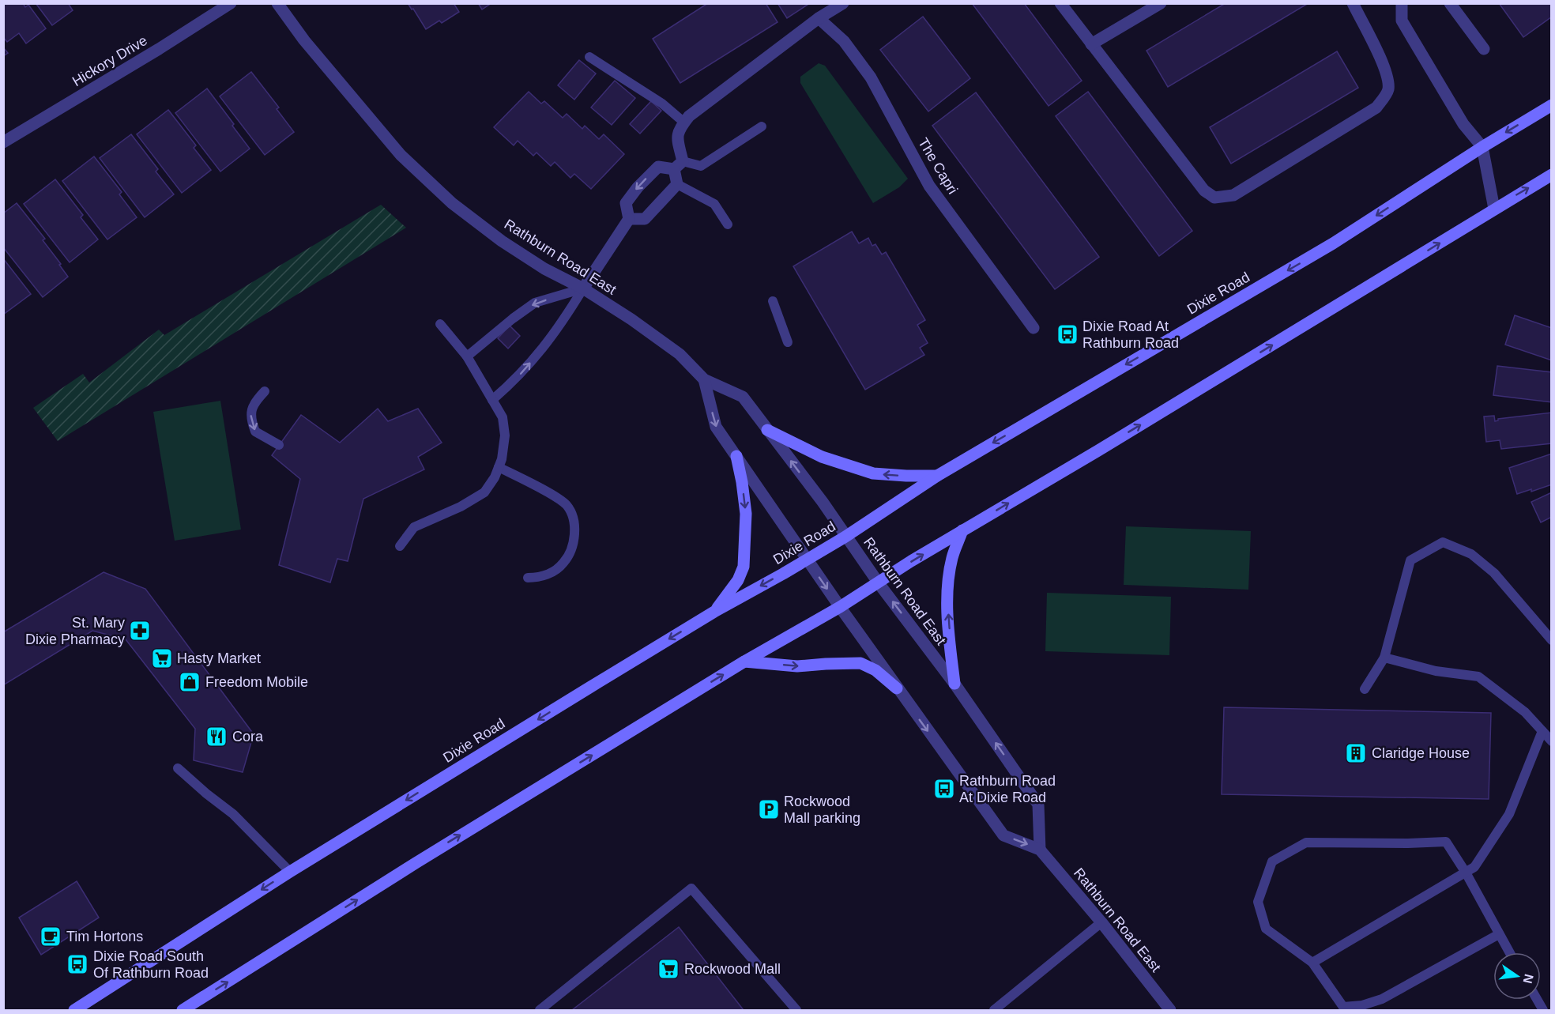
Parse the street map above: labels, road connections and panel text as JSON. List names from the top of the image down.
{
  "streets": {
    "main road": ["Dixie Road"],
    "street": ["Hickory Drive", "The Capri", "Rathburn Road East"]
  },
  "crossings": [
    ["Rathburn Road East", "Dixie Road"]
  ],
  "places": {
    "bus stop": ["Dixie Road At Rathburn Road", "Rathburn Road At Dixie Road", "Dixie Road South Of Rathburn Road"],
    "pharmacy": ["St. Mary Dixie Pharmacy"],
    "supermarket": ["Hasty Market", "Rockwood Mall"],
    "shop": ["Freedom Mobile"],
    "restaurant": ["Cora"],
    "building": ["Claridge House"],
    "parking": ["Rockwood Mall parking"],
    "cafe": ["Tim Hortons"]
  },
  "north": "right"
}
